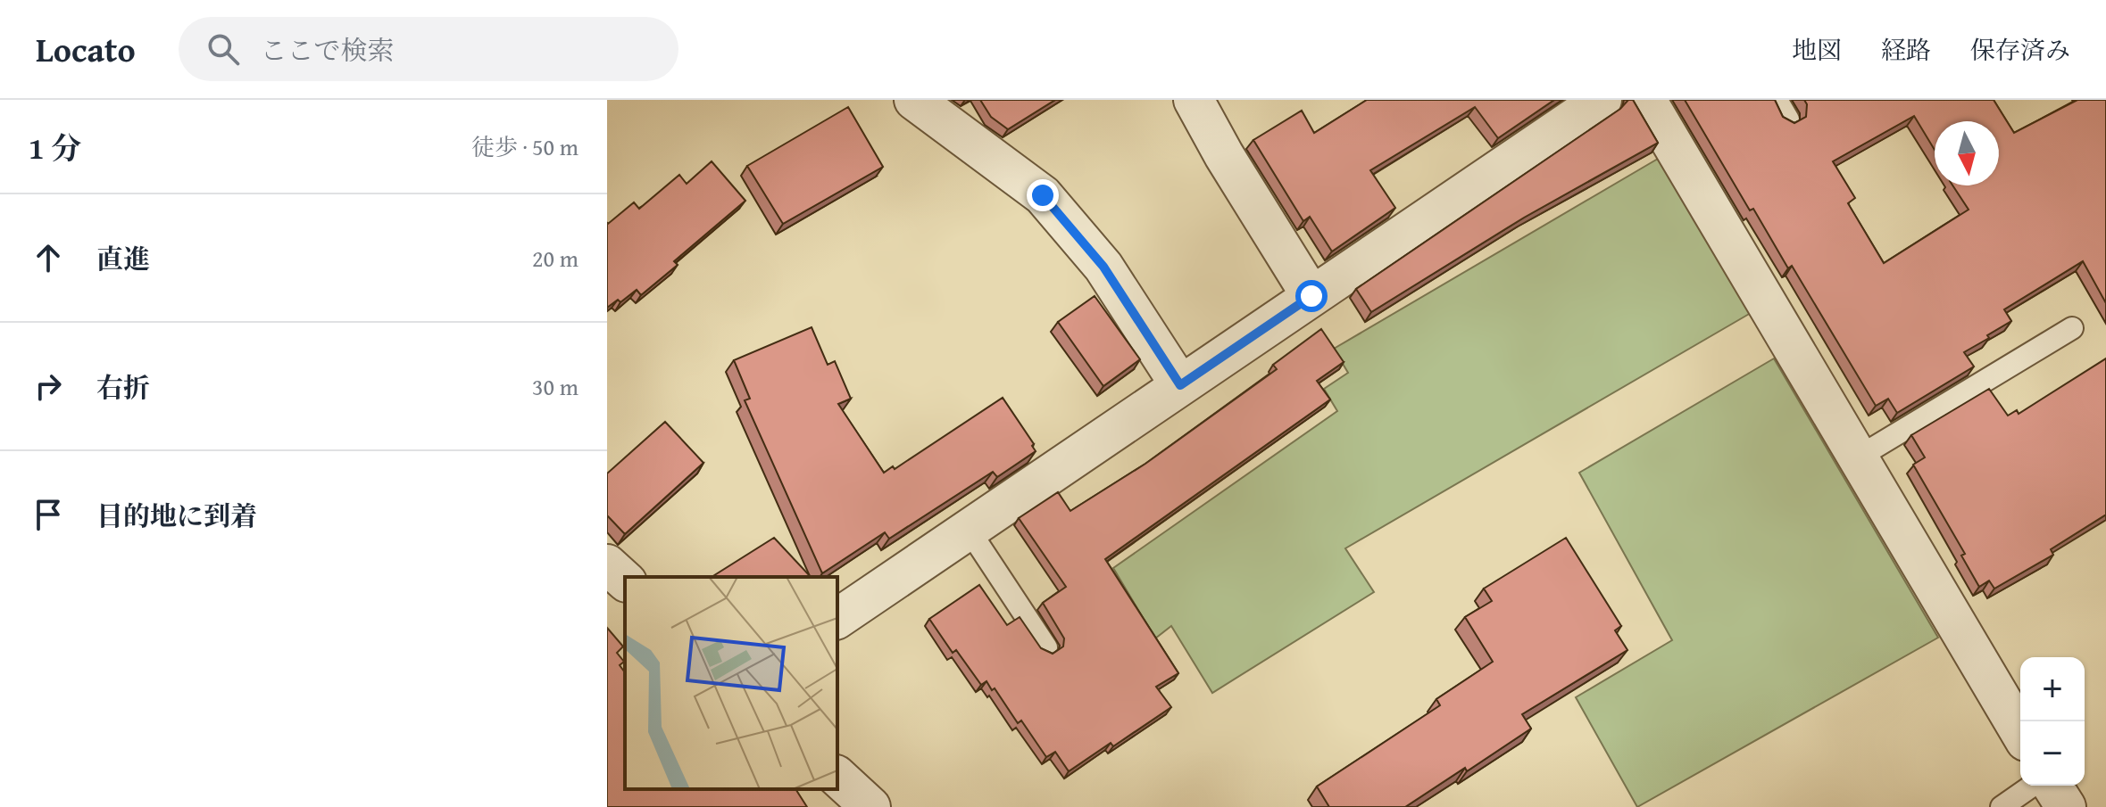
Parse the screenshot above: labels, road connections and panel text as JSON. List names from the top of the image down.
{
  "north": "bottom",
  "page": {
    "header": "Locato",
    "search": "ここで検索",
    "nav": ["地図", "経路", "保存済み"],
    "heading": ["1 分", "徒歩 · 50 m"],
    "list": [
      ["直進", "20 m"],
      ["右折", "30 m"],
      "目的地に到着"
    ],
    "map_buttons": ["+", "−"]
  }
}
